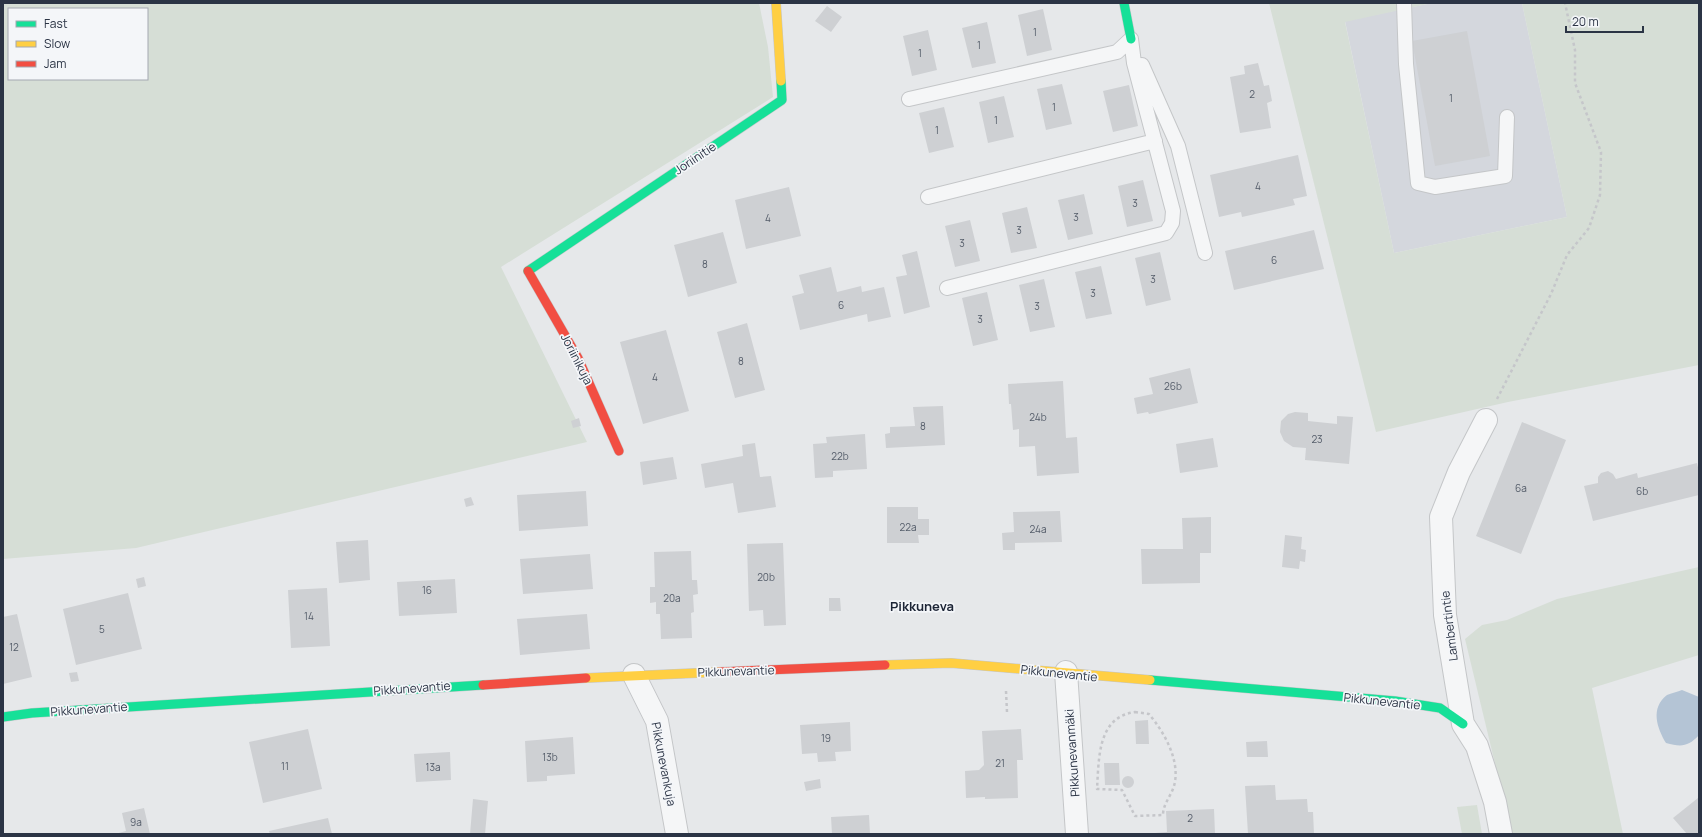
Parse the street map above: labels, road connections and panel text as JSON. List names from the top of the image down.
{
  "streets": {
    "street": [
      "Joriinitie",
      "Joriinikuja",
      "Lambertintie",
      "Pikkunevantie",
      "Pikkunevanmäki",
      "Pikkunevankuja"
    ]
  },
  "crossings": [
    ["Joriinitie", "Joriinikuja"],
    ["Lambertintie", "Pikkunevantie"],
    ["Pikkunevantie", "Pikkunevanmäki"],
    ["Pikkunevantie", "Pikkunevankuja"]
  ],
  "districts": ["Pikkuneva"],
  "house_numbers": [
    "1",
    "1",
    "1",
    "2",
    "1",
    "1",
    "1",
    "1",
    "4",
    "3",
    "3",
    "4",
    "3",
    "3",
    "6",
    "8",
    "3",
    "3",
    "6",
    "3",
    "3",
    "8",
    "4",
    "26b",
    "24b",
    "8",
    "23",
    "22b",
    "6a",
    "6b",
    "22a",
    "24a",
    "20b",
    "16",
    "20a",
    "14",
    "5",
    "12",
    "19",
    "13b",
    "21",
    "11",
    "13a",
    "2",
    "9a"
  ],
  "legend": ["Fast", "Slow", "Jam"],
  "scale_bar": "20 m"
}
